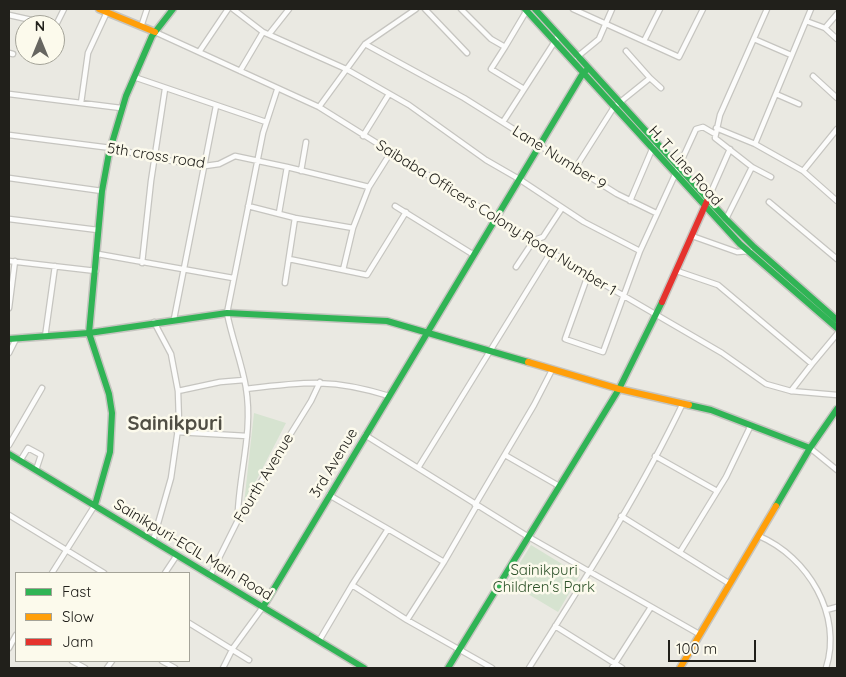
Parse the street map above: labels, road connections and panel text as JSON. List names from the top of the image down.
{
  "streets": {
    "street": [
      "5th cross road",
      "Lane Number 9",
      "H. T. Line Road",
      "Saibaba Officers Colony Road Number 1",
      "3rd Avenue",
      "Fourth Avenue",
      "Sainikpuri-ECIL Main Road"
    ]
  },
  "crossings": [
    ["Lane Number 9", "3rd Avenue"],
    ["H. T. Line Road", "3rd Avenue"],
    ["Saibaba Officers Colony Road Number 1", "3rd Avenue"],
    ["3rd Avenue", "Sainikpuri-ECIL Main Road"],
    ["Fourth Avenue", "Sainikpuri-ECIL Main Road"]
  ],
  "districts": ["Sainikpuri"],
  "parks": ["Sainikpuri Children's Park"],
  "legend": ["Fast", "Slow", "Jam"],
  "scale_bar": "100 m",
  "north": "top"
}
